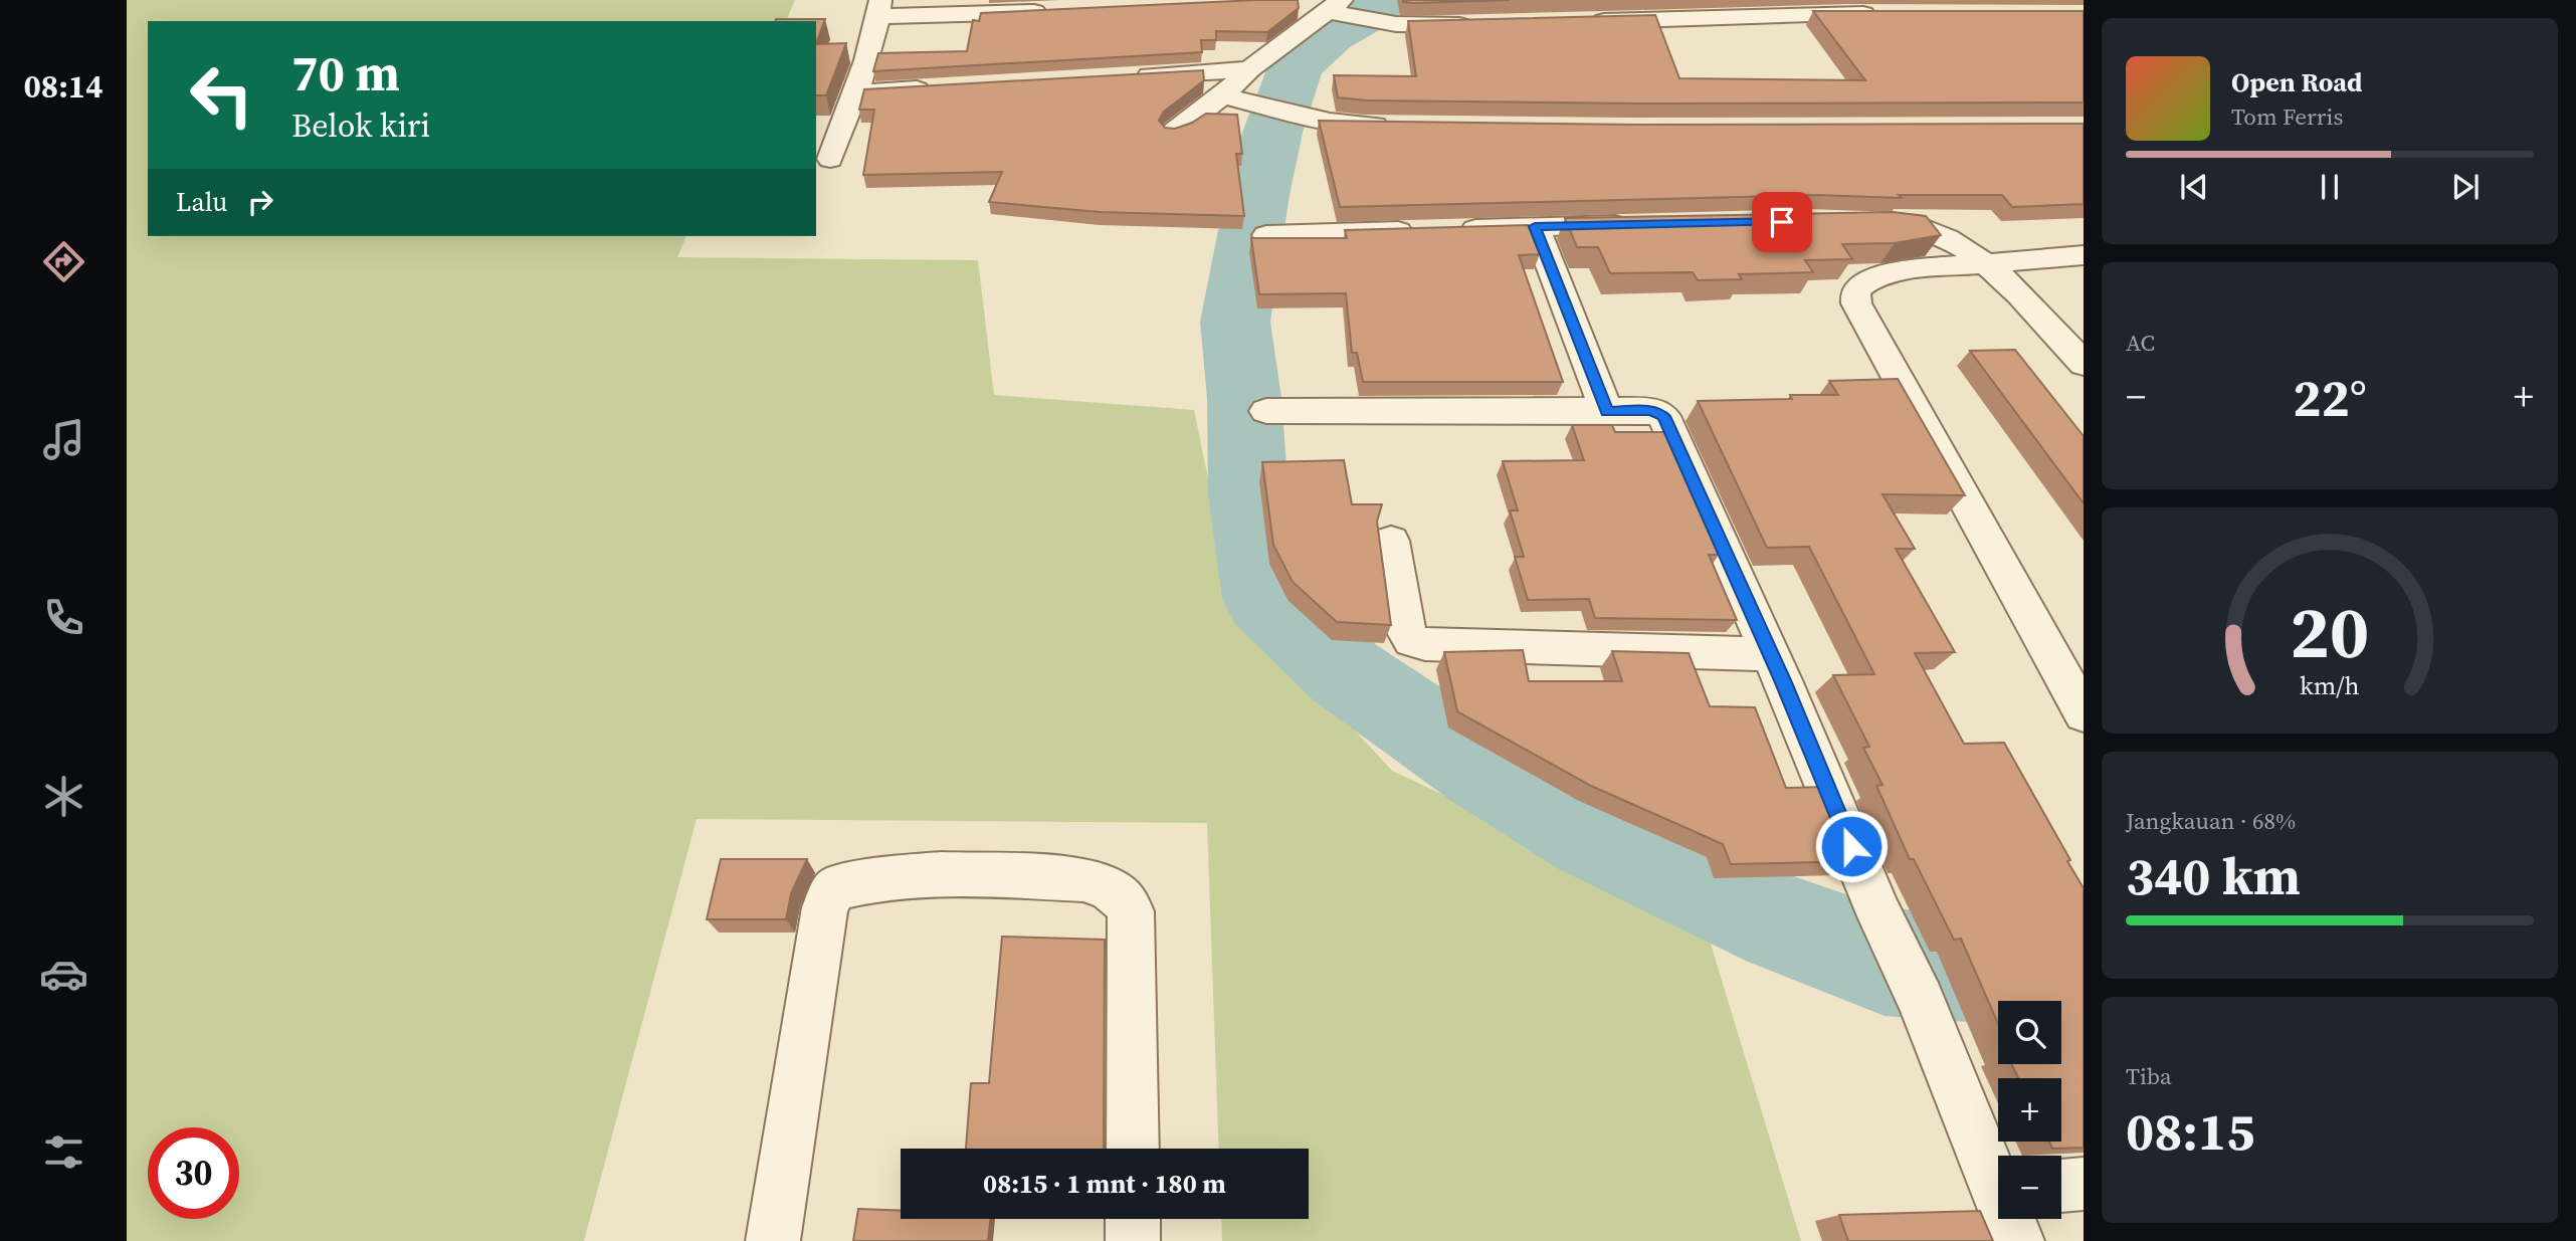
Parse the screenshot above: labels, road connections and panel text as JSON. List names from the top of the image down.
{
  "page": {
    "tabs": "08:14",
    "turn": ["70 m", "Belok kiri"],
    "song": ["Open Road", "Tom Ferris"],
    "then": "Lalu",
    "tile": [
      "AC",
      ["Jangkauan · 68%", "340 km"],
      ["Tiba", "08:15"]
    ],
    "heat": ["−", "22°", "+"],
    "map_buttons": ["+", "−"],
    "limit": "30",
    "trip": "08:15 · 1 mnt · 180 m",
    "gauge": ["20", "km/h"]
  }
}
